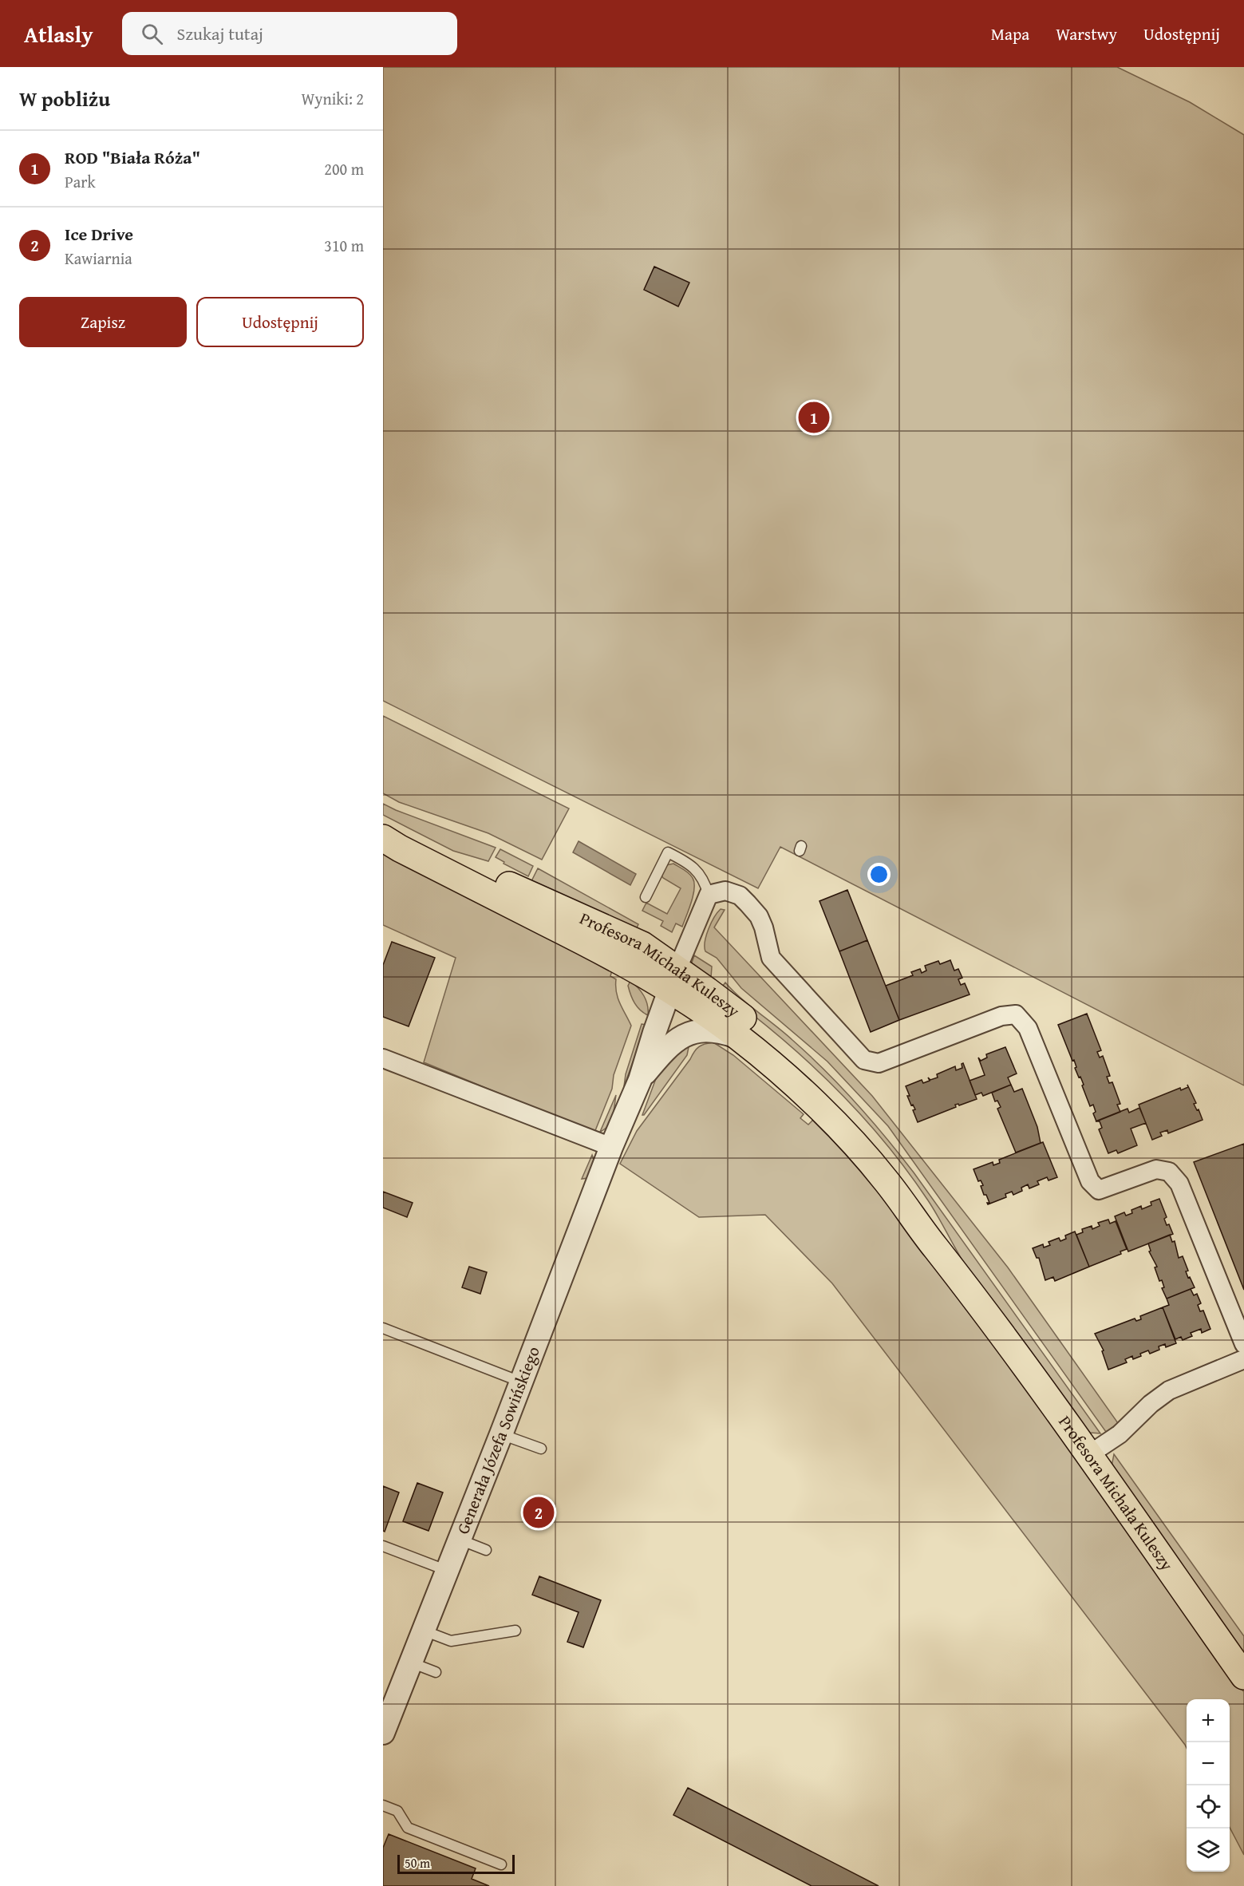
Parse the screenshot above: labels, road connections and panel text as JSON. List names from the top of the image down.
{
  "streets": {
    "main road": ["Profesora Michała Kuleszy"],
    "street": ["Generała Józefa Sowińskiego"]
  },
  "crossings": [
    ["Profesora Michała Kuleszy", "Generała Józefa Sowińskiego"]
  ],
  "scale_bar": "50 m",
  "page": {
    "header": "Atlasly",
    "search": "Szukaj tutaj",
    "nav": ["Mapa", "Warstwy", "Udostępnij"],
    "heading": ["W pobliżu", "Wyniki: 2"],
    "list": [
      {
        "mark": "1",
        "name": "ROD \"Biała Róża\"",
        "note": "Park",
        "value": "200 m"
      },
      {
        "mark": "2",
        "name": "Ice Drive",
        "note": "Kawiarnia",
        "value": "310 m"
      }
    ],
    "buttons": ["Zapisz", "Udostępnij"],
    "pins": ["1", "2"],
    "map_buttons": ["+", "−"],
    "scale": "50 m"
  }
}
